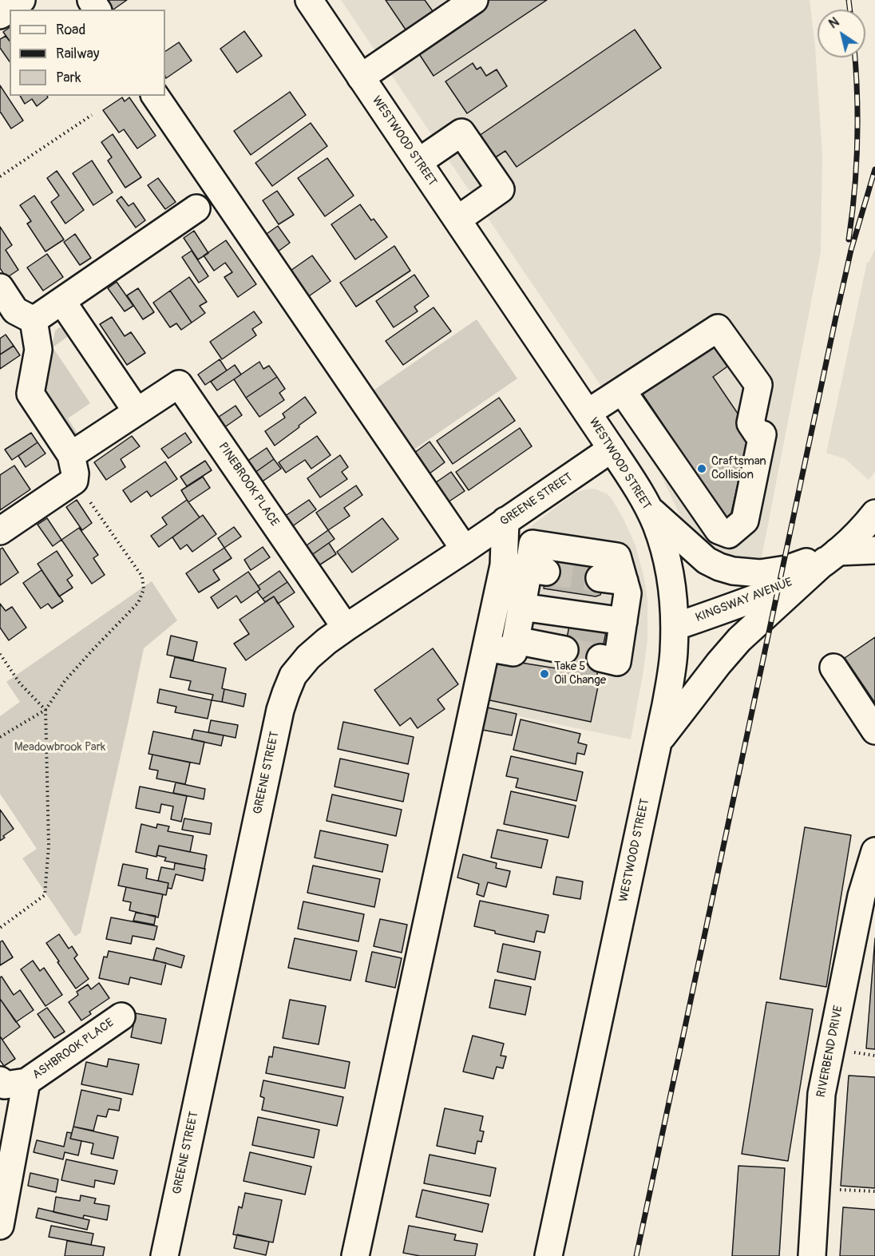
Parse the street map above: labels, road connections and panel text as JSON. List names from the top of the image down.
{
  "streets": {
    "street": [
      "WESTWOOD STREET",
      "PINEBROOK PLACE",
      "GREENE STREET",
      "KINGSWAY AVENUE",
      "ASHBROOK PLACE",
      "RIVERBEND DRIVE"
    ]
  },
  "crossings": [
    ["WESTWOOD STREET", "GREENE STREET"],
    ["WESTWOOD STREET", "KINGSWAY AVENUE"],
    ["PINEBROOK PLACE", "GREENE STREET"]
  ],
  "parks": ["Meadowbrook Park"],
  "places": ["Craftsman Collision", "Take 5 Oil Change"],
  "legend": ["Road", "Railway", "Park"],
  "north": "top left"
}
